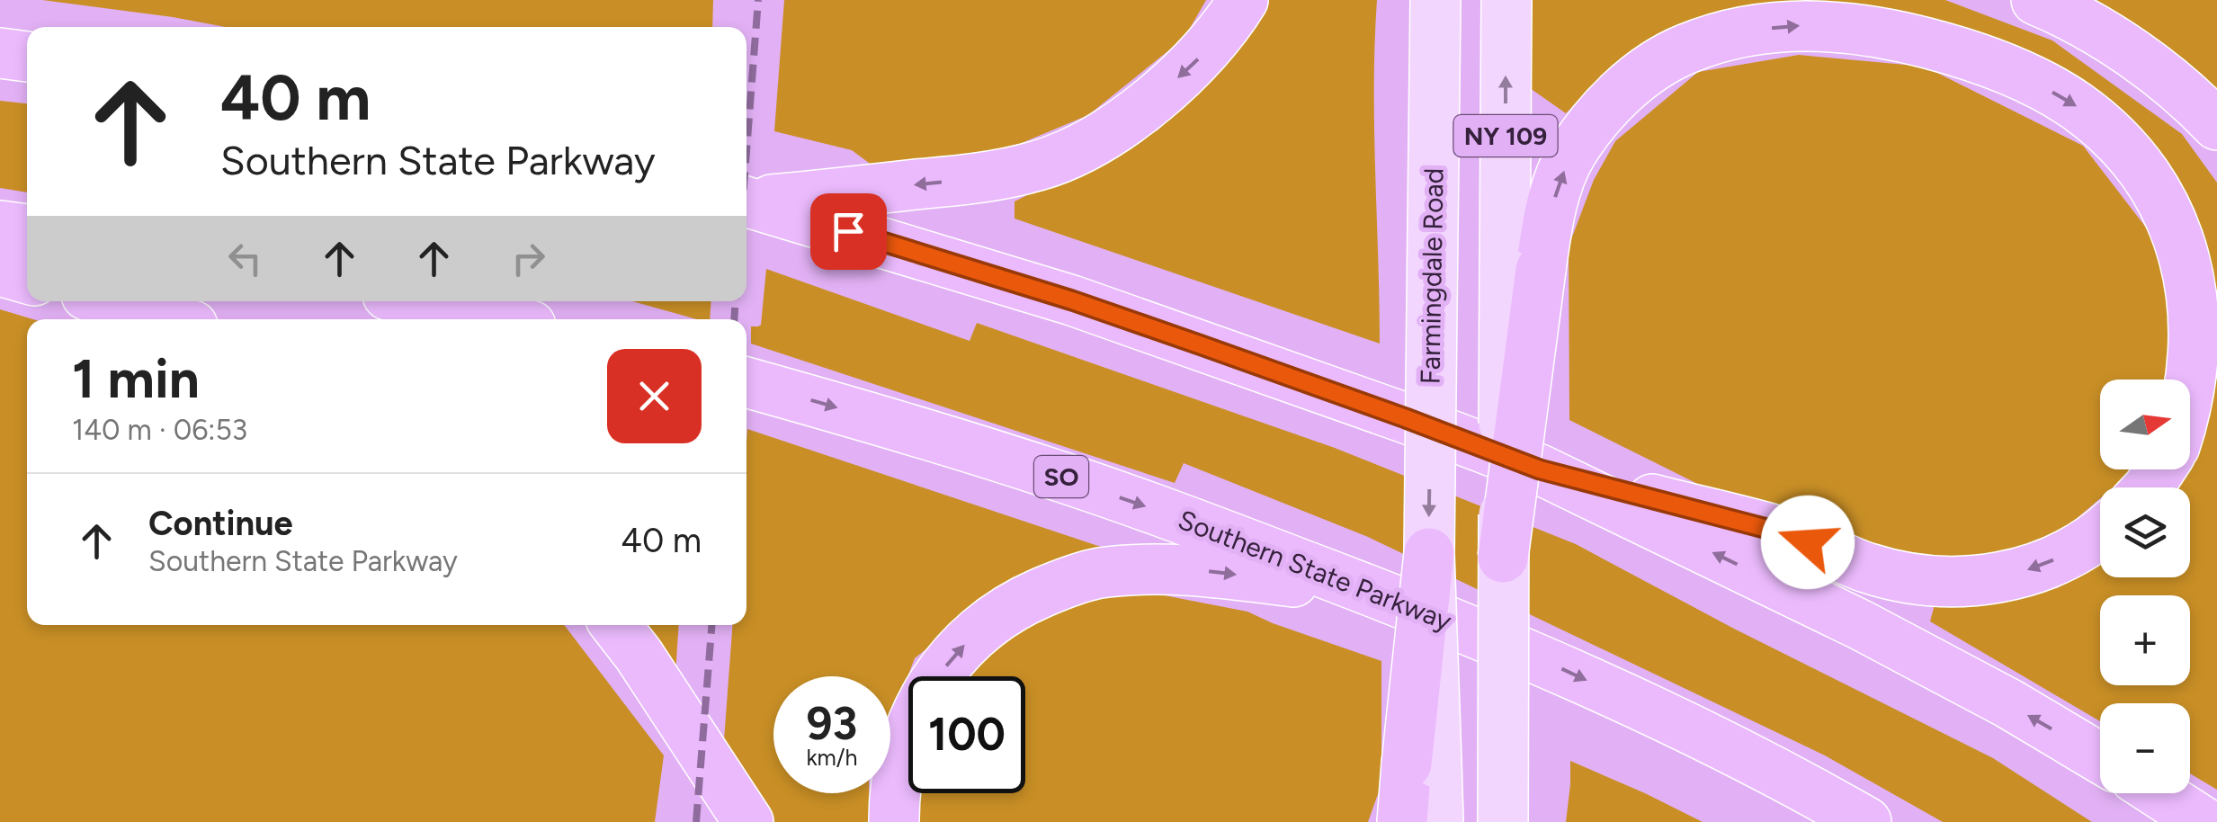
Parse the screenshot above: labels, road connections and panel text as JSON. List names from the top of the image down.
{
  "streets": {
    "highway": ["SO", "Southern State Parkway"],
    "main road": ["NY 109", "Farmingdale Road"]
  },
  "north": "right",
  "page": {
    "turn": ["40 m", "Southern State Parkway"],
    "heading": ["1 min", "140 m · 06:53"],
    "map_buttons": ["+", "−"],
    "list": [
      {
        "name": "Continue",
        "note": "Southern State Parkway",
        "value": "40 m"
      }
    ],
    "speed": "93 km/h",
    "limit": "100"
  }
}
